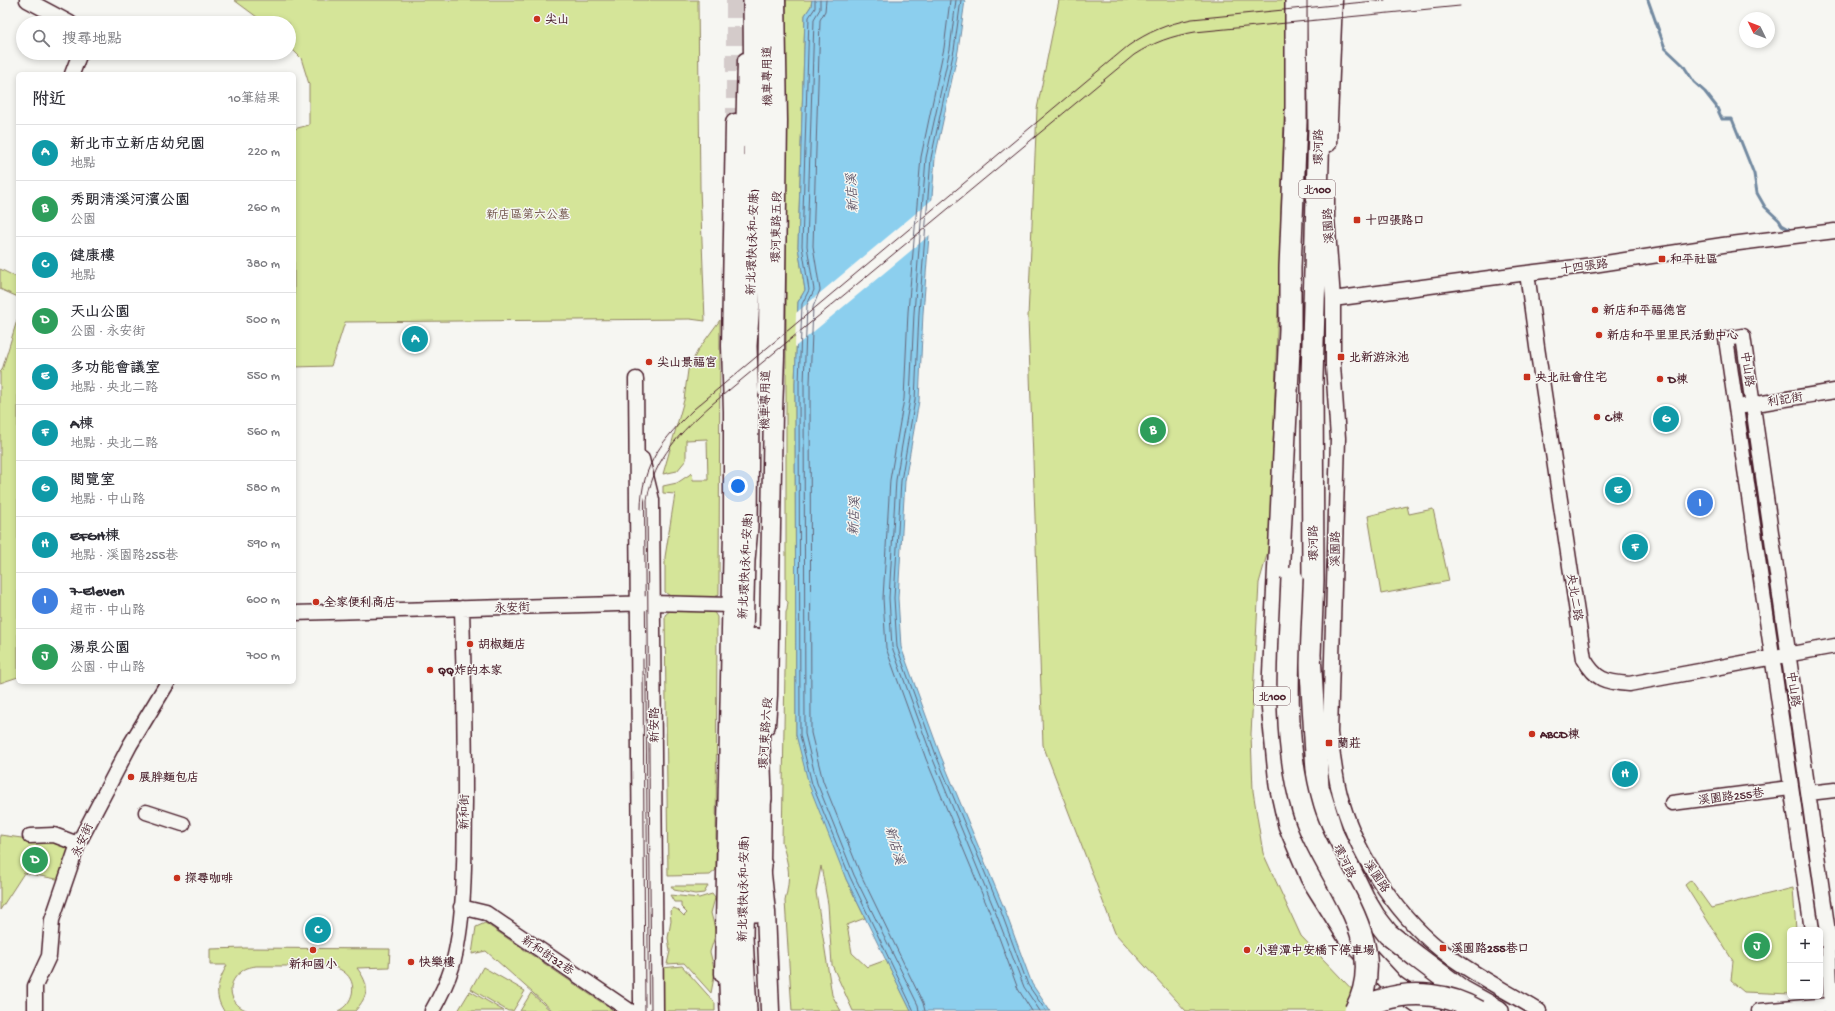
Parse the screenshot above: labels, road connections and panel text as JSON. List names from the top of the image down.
{
  "streets": {
    "highway": ["環河路", "北100", "新北環快(永和-安康)"],
    "main road": ["環河東路五段", "環河東路六段"],
    "street": [
      "機車專用道",
      "溪園路",
      "十四張路",
      "中山路",
      "利記街",
      "央北二路",
      "永安街",
      "新安路",
      "溪園路255巷",
      "新和街",
      "新和街32巷"
    ]
  },
  "crossings": [
    ["機車專用道", "新北環快(永和-安康)"],
    ["機車專用道", "環河東路六段"],
    ["溪園路", "十四張路"],
    ["環河東路五段", "環河東路六段"],
    ["新北環快(永和-安康)", "環河東路六段"],
    ["十四張路", "央北二路"],
    ["中山路", "利記街"],
    ["中山路", "央北二路"],
    ["中山路", "溪園路255巷"],
    ["永安街", "新安路"],
    ["永安街", "新和街"],
    ["新和街", "新和街32巷"]
  ],
  "water": ["新店溪"],
  "parks": ["新店區第六公墓"],
  "places": {
    "other": [
      "尖山",
      "新店和平福德宮",
      "新店和平里里民活動中心",
      "尖山景福宮",
      "D棟",
      "C棟",
      "全家便利商店",
      "胡椒麵店",
      "QQ炸的本家",
      "ABCD棟",
      "展胖麵包店",
      "探尋咖啡",
      "新和國小",
      "小碧潭中安橋下停車場",
      "快樂樓"
    ],
    "transit": [
      "十四張路口",
      "和平社區",
      "北新游泳池",
      "央北社會住宅",
      "蘭莊",
      "溪園路255巷口"
    ]
  },
  "north": "top left",
  "page": {
    "search": "搜尋地點",
    "heading": ["附近", "10筆結果"],
    "list": [
      {
        "mark": "A",
        "name": "新北市立新店幼兒園",
        "note": "地點",
        "value": "220 m"
      },
      {
        "mark": "B",
        "name": "秀朗清溪河濱公園",
        "note": "公園",
        "value": "260 m"
      },
      {
        "mark": "C",
        "name": "健康樓",
        "note": "地點",
        "value": "380 m"
      },
      {
        "mark": "D",
        "name": "天山公園",
        "note": "公園 · 永安街",
        "value": "500 m"
      },
      {
        "mark": "E",
        "name": "多功能會議室",
        "note": "地點 · 央北二路",
        "value": "550 m"
      },
      {
        "mark": "F",
        "name": "A棟",
        "note": "地點 · 央北二路",
        "value": "560 m"
      },
      {
        "mark": "G",
        "name": "閱覽室",
        "note": "地點 · 中山路",
        "value": "580 m"
      },
      {
        "mark": "H",
        "name": "EFGH棟",
        "note": "地點 · 溪園路255巷",
        "value": "590 m"
      },
      {
        "mark": "I",
        "name": "7-Eleven",
        "note": "超市 · 中山路",
        "value": "600 m"
      },
      {
        "mark": "J",
        "name": "湯泉公園",
        "note": "公園 · 中山路",
        "value": "700 m"
      }
    ],
    "pins": [
      "A",
      "G",
      "B",
      "E",
      "I",
      "F",
      "H",
      "D",
      "C",
      "J"
    ],
    "map_buttons": ["+", "−"]
  }
}
